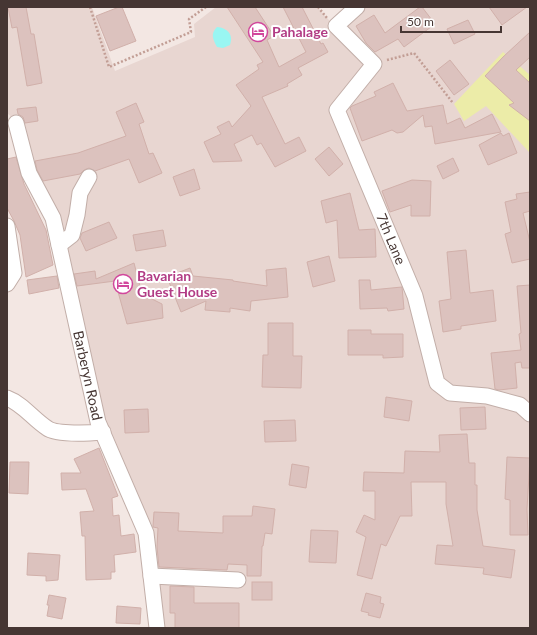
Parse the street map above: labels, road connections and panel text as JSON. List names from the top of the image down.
{
  "streets": {
    "street": ["7th Lane", "Barberyn Road"]
  },
  "places": {
    "hotel": ["Pahalage", "Bavarian Guest House"]
  },
  "scale_bar": "50 m"
}
